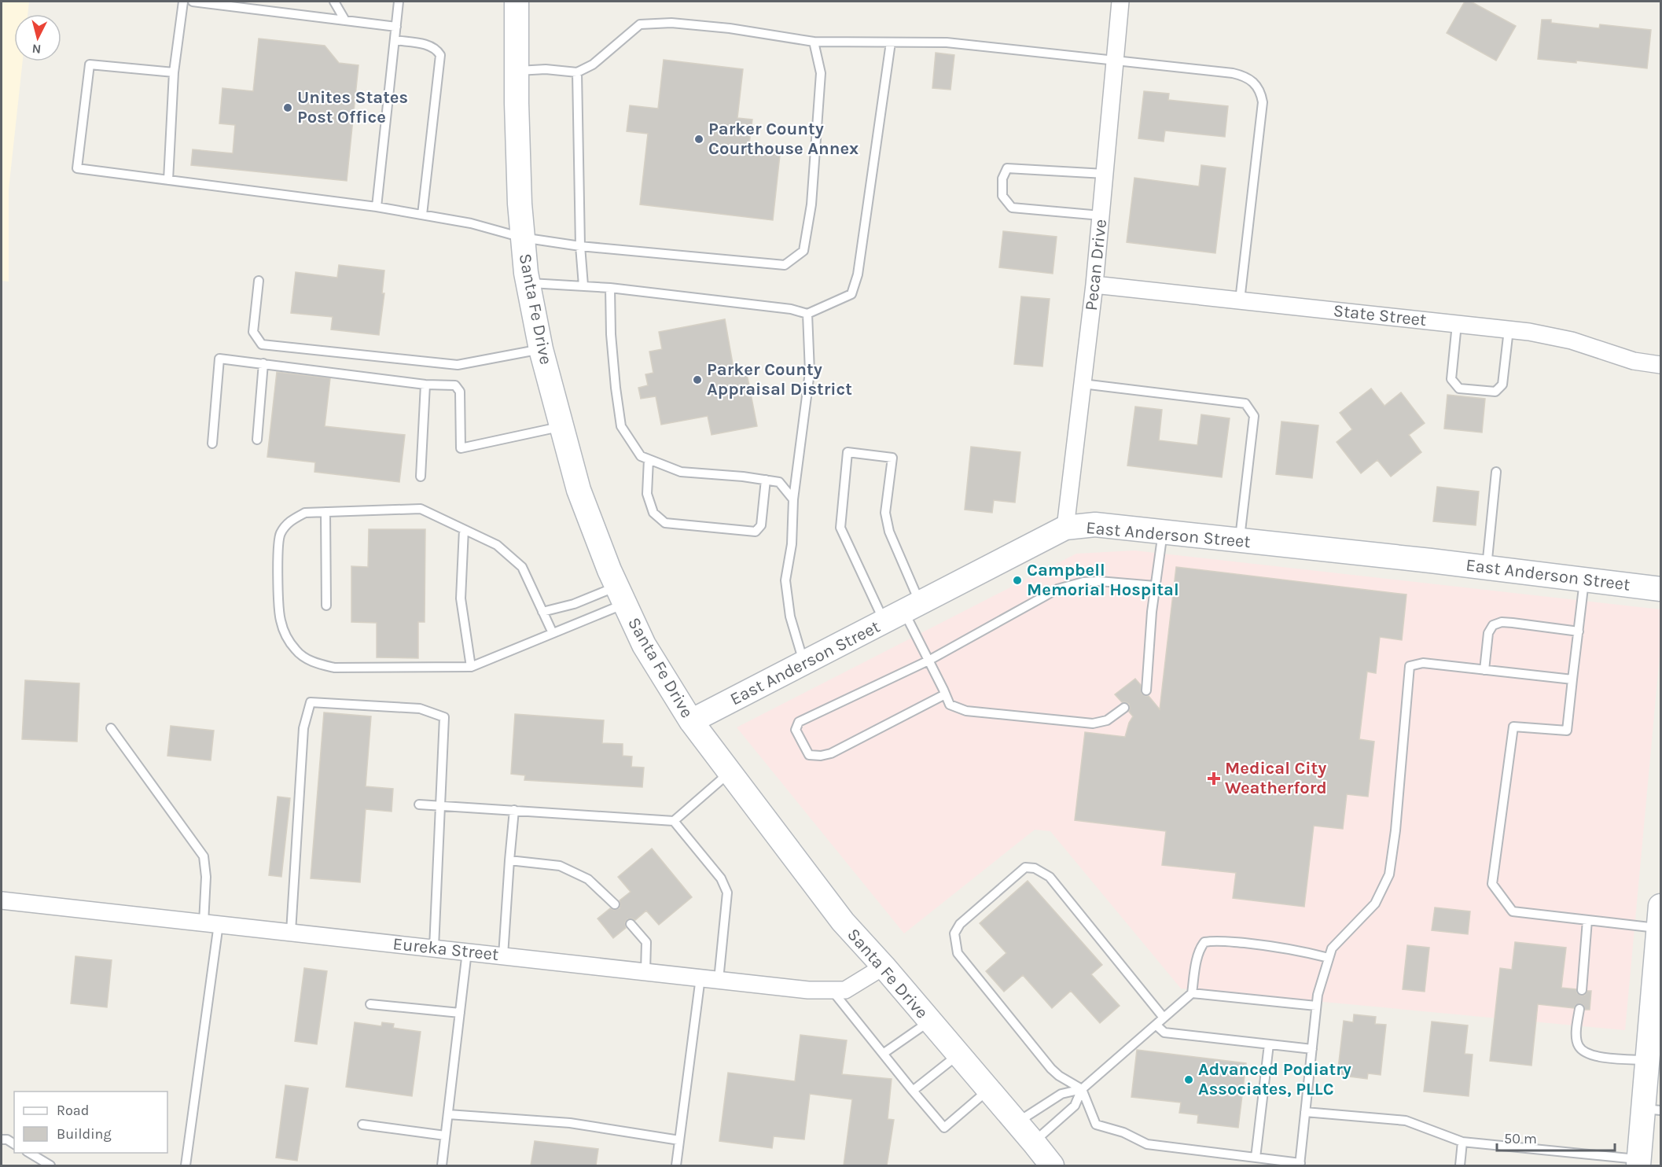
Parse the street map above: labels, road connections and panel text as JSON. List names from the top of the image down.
{
  "streets": {
    "main road": ["Santa Fe Drive", "East Anderson Street"],
    "street": ["Pecan Drive", "State Street", "Eureka Street"]
  },
  "crossings": [
    ["Pecan Drive", "State Street"],
    ["Pecan Drive", "East Anderson Street"],
    ["Santa Fe Drive", "East Anderson Street"],
    ["Santa Fe Drive", "Eureka Street"]
  ],
  "places": {
    "other": [
      "Unites States Post Office",
      "Parker County Courthouse Annex",
      "Parker County Appraisal District",
      "Campbell Memorial Hospital",
      "Advanced Podiatry Associates, PLLC"
    ],
    "health": ["Medical City Weatherford"]
  },
  "legend": ["Road", "Building"],
  "scale_bar": "50 m",
  "north": "bottom"
}
